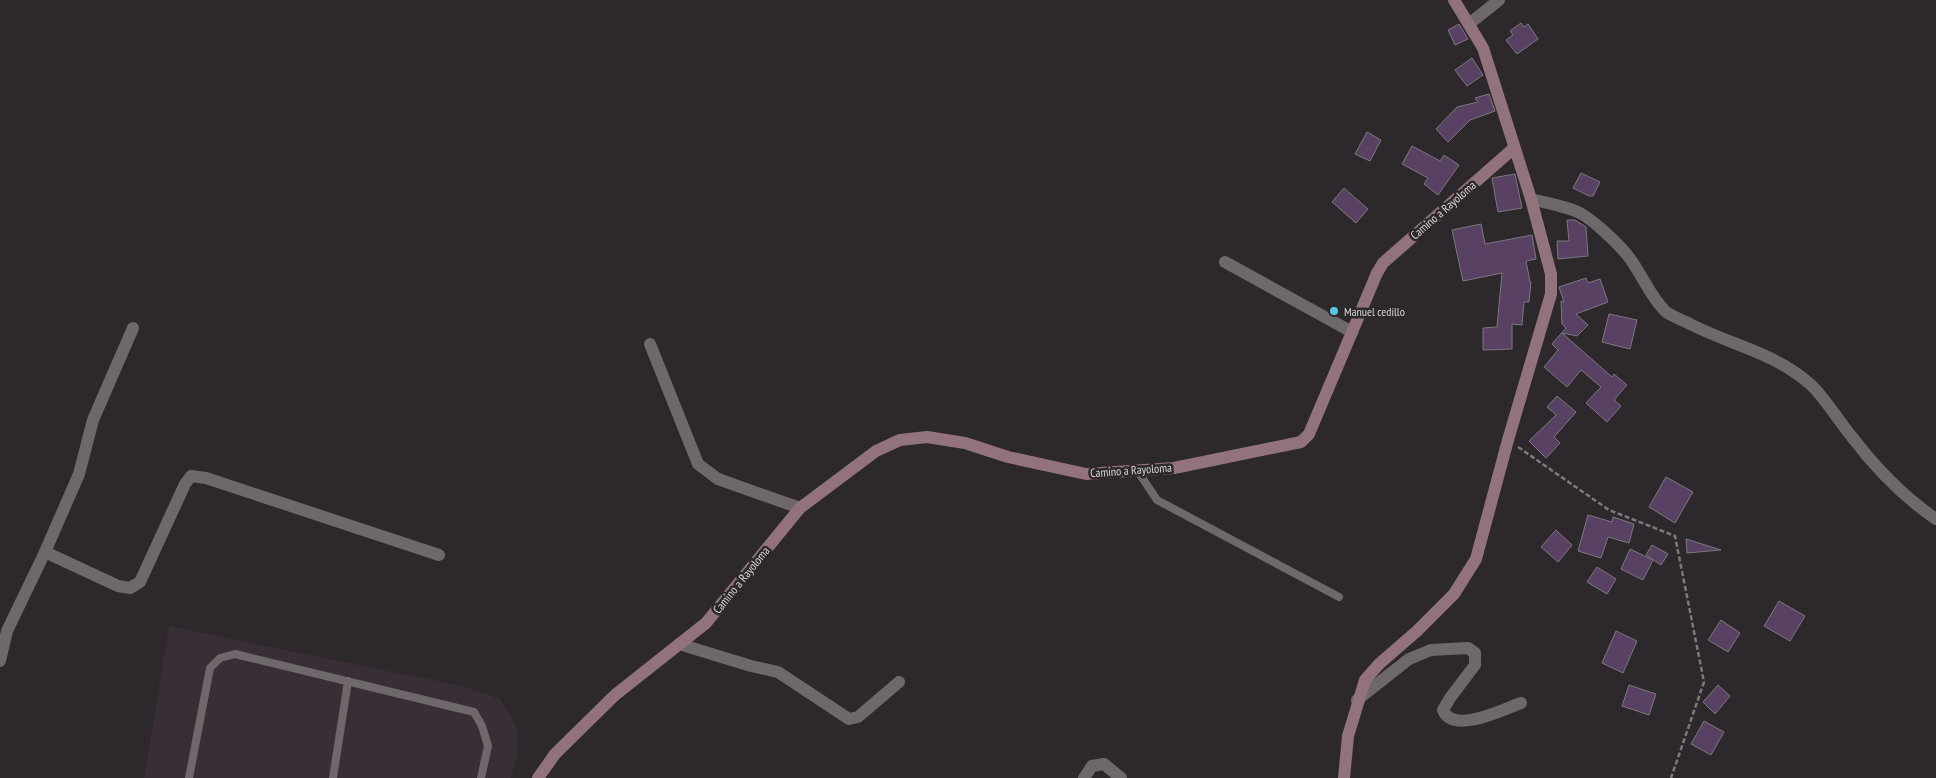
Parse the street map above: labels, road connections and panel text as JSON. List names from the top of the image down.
{
  "streets": {
    "street": ["Camino a Rayoloma"]
  },
  "places": ["Manuel cedillo"]
}
